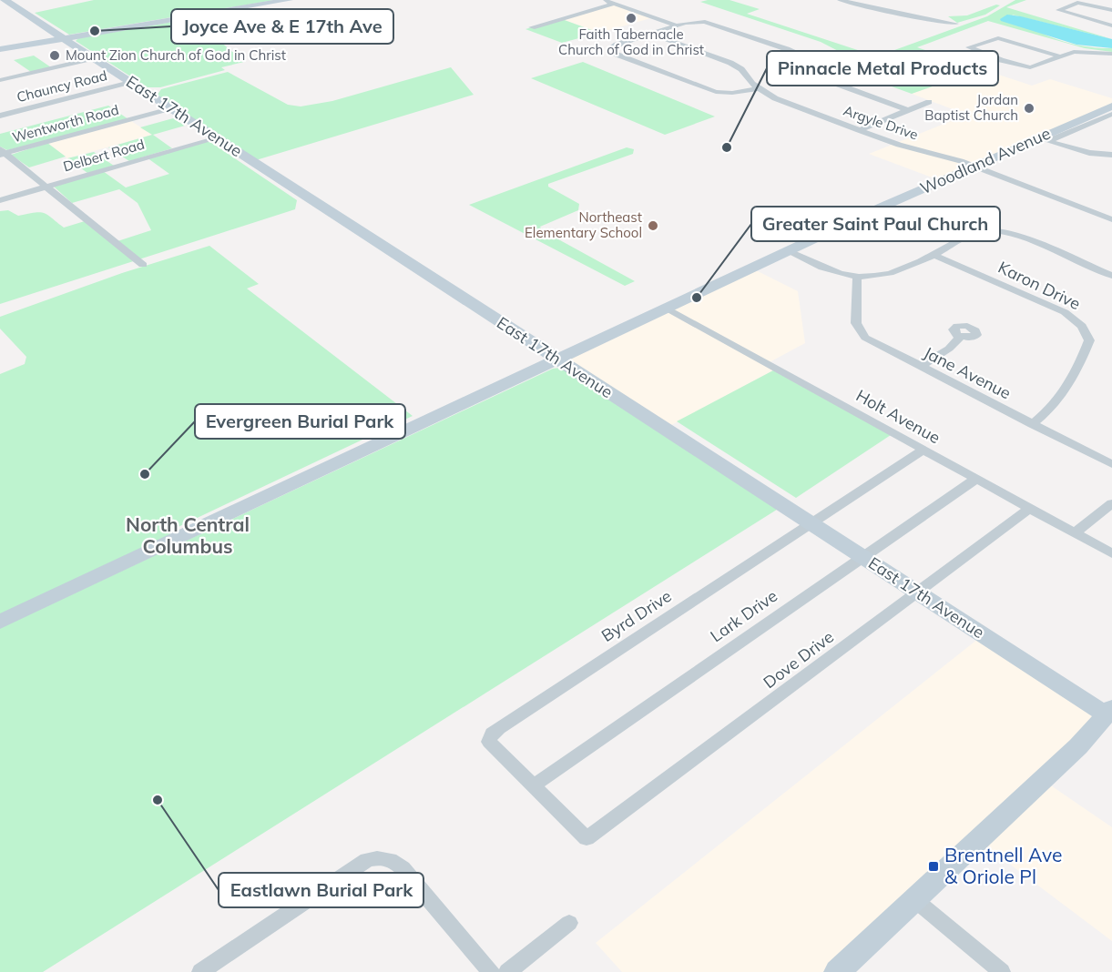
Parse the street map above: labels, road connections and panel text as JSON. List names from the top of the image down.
{
  "streets": {
    "street": [
      "Chauncy Road",
      "East 17th Avenue",
      "Argyle Drive",
      "Wentworth Road",
      "Delbert Road",
      "Woodland Avenue",
      "Karon Drive",
      "Jane Avenue",
      "Holt Avenue",
      "Byrd Drive",
      "Lark Drive",
      "Dove Drive"
    ]
  },
  "crossings": [
    ["Chauncy Road", "East 17th Avenue"],
    ["East 17th Avenue", "Wentworth Road"],
    ["East 17th Avenue", "Delbert Road"],
    ["East 17th Avenue", "Woodland Avenue"],
    ["East 17th Avenue", "Byrd Drive"],
    ["East 17th Avenue", "Lark Drive"],
    ["East 17th Avenue", "Dove Drive"],
    ["Argyle Drive", "Woodland Avenue"],
    ["Woodland Avenue", "Holt Avenue"],
    ["Karon Drive", "Jane Avenue"],
    ["Holt Avenue", "Byrd Drive"],
    ["Holt Avenue", "Lark Drive"],
    ["Holt Avenue", "Dove Drive"],
    ["Byrd Drive", "Lark Drive"],
    ["Byrd Drive", "Dove Drive"]
  ],
  "districts": ["North Central Columbus"],
  "places": {
    "other": [
      "Faith Tabernacle Church of God in Christ",
      "Joyce Ave & E 17th Ave",
      "Mount Zion Church of God in Christ",
      "Jordan Baptist Church",
      "Pinnacle Metal Products",
      "Northeast Elementary School",
      "Greater Saint Paul Church",
      "Evergreen Burial Park",
      "Eastlawn Burial Park"
    ],
    "transit": ["Brentnell Ave & Oriole Pl"]
  }
}
